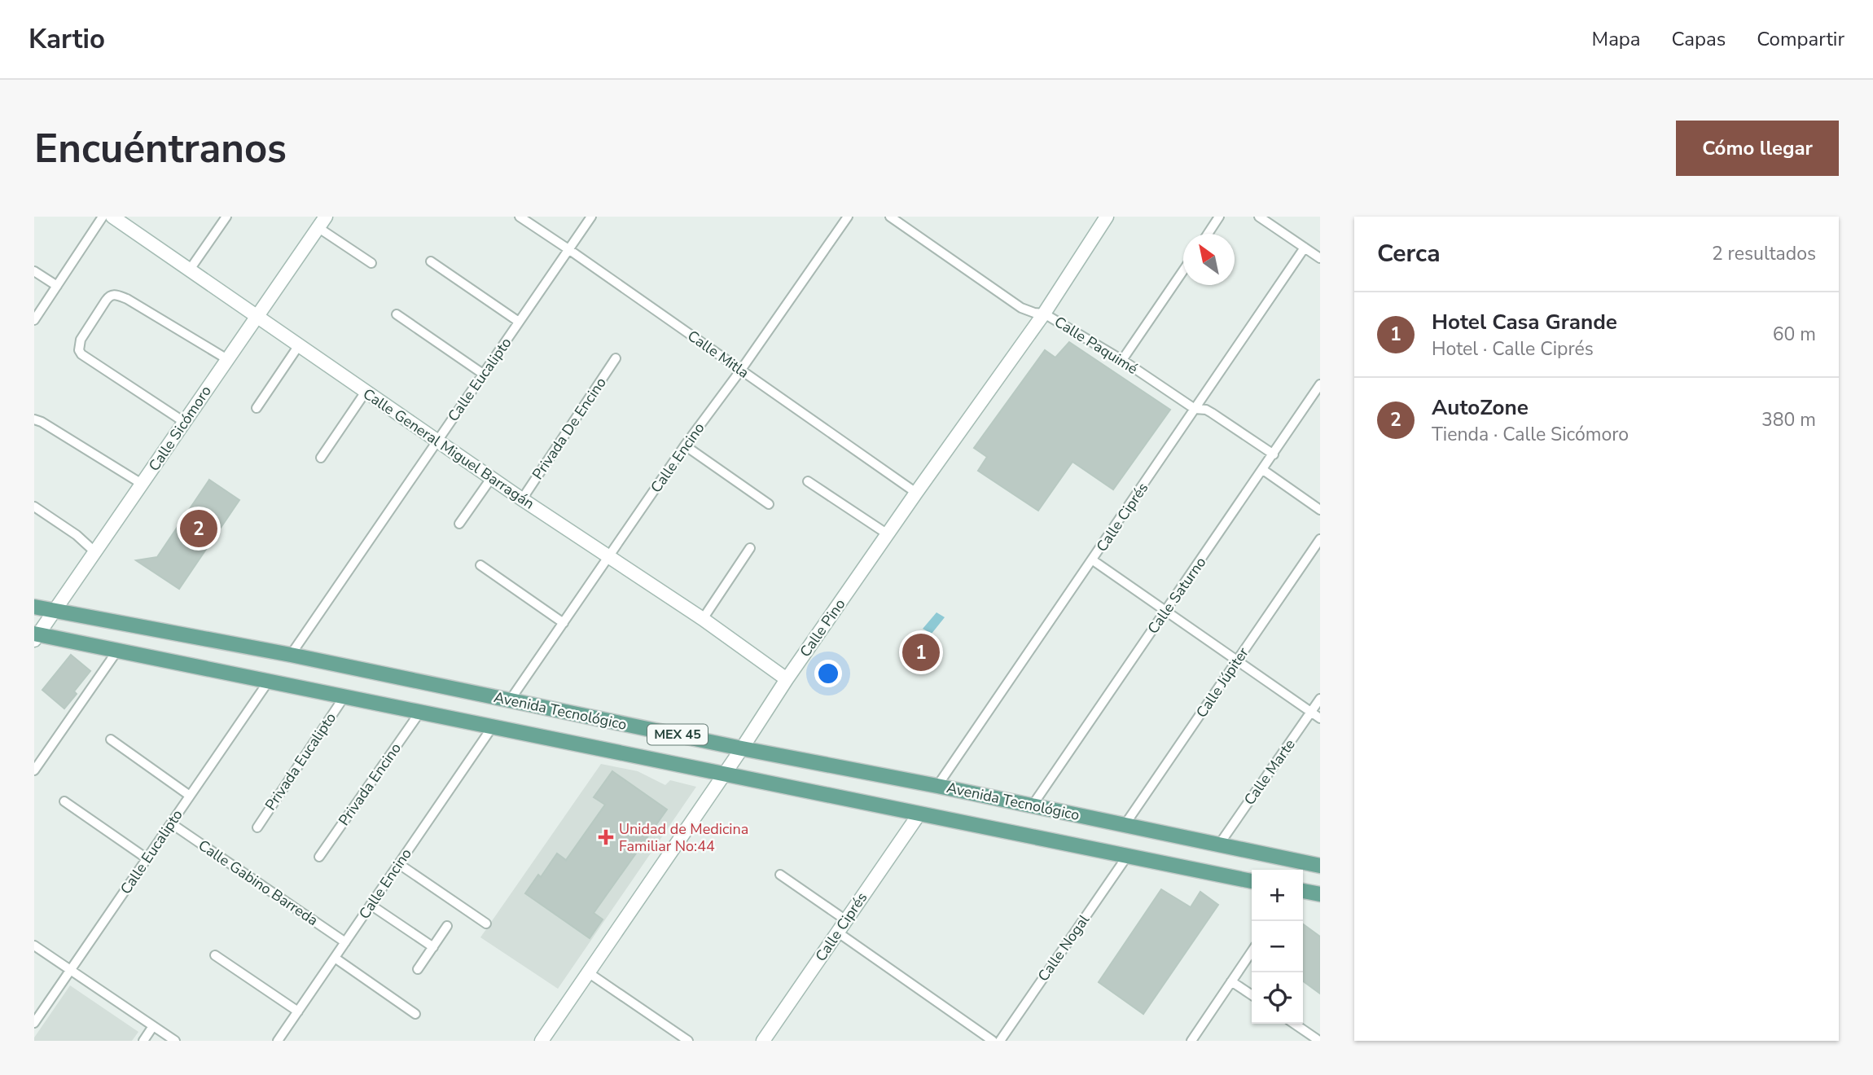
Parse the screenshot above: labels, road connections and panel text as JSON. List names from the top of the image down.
{
  "streets": {
    "main road": ["Avenida Tecnológico", "MEX 45"],
    "street": [
      "Calle Paquimé",
      "Calle Mitla",
      "Calle Eucalipto",
      "Calle Sicómoro",
      "Privada De Encino",
      "Calle General Miguel Barragán",
      "Calle Encino",
      "Calle Ciprés",
      "Calle Saturno",
      "Calle Pino",
      "Calle Júpiter",
      "Privada Eucalipto",
      "Calle Marte",
      "Privada Encino",
      "Calle Gabino Barreda",
      "Calle Nogal"
    ]
  },
  "crossings": [
    ["Calle Paquimé", "Calle Ciprés"],
    ["Calle Paquimé", "Calle Saturno"],
    ["Calle Paquimé", "Calle Pino"],
    ["Calle Mitla", "Calle Eucalipto"],
    ["Calle Mitla", "Calle Encino"],
    ["Calle Mitla", "Calle Pino"],
    ["Calle Eucalipto", "Calle General Miguel Barragán"],
    ["Calle Eucalipto", "Avenida Tecnológico"],
    ["Calle Eucalipto", "Calle Gabino Barreda"],
    ["Calle Sicómoro", "Calle General Miguel Barragán"],
    ["Calle Sicómoro", "Avenida Tecnológico"],
    ["Privada De Encino", "Calle General Miguel Barragán"],
    ["Calle General Miguel Barragán", "Calle Encino"],
    ["Calle General Miguel Barragán", "Calle Pino"],
    ["Calle Encino", "Avenida Tecnológico"],
    ["Calle Encino", "Calle Gabino Barreda"],
    ["Calle Ciprés", "Avenida Tecnológico"],
    ["Calle Saturno", "Avenida Tecnológico"],
    ["Calle Pino", "Avenida Tecnológico"],
    ["Calle Júpiter", "Avenida Tecnológico"],
    ["Avenida Tecnológico", "Privada Eucalipto"],
    ["Avenida Tecnológico", "Calle Marte"],
    ["Avenida Tecnológico", "Privada Encino"],
    ["Avenida Tecnológico", "Calle Nogal"]
  ],
  "places": {
    "health": ["Unidad de Medicina Familiar No:44"]
  },
  "north": "top left",
  "page": {
    "header": "Kartio",
    "nav": ["Mapa", "Capas", "Compartir"],
    "buttons": "Cómo llegar",
    "title": "Encuéntranos",
    "heading": ["Cerca", "2 resultados"],
    "list": [
      {
        "mark": "1",
        "name": "Hotel Casa Grande",
        "note": "Hotel · Calle Ciprés",
        "value": "60 m"
      },
      {
        "mark": "2",
        "name": "AutoZone",
        "note": "Tienda · Calle Sicómoro",
        "value": "380 m"
      }
    ],
    "pins": ["2", "1"],
    "map_buttons": ["+", "−"]
  }
}
